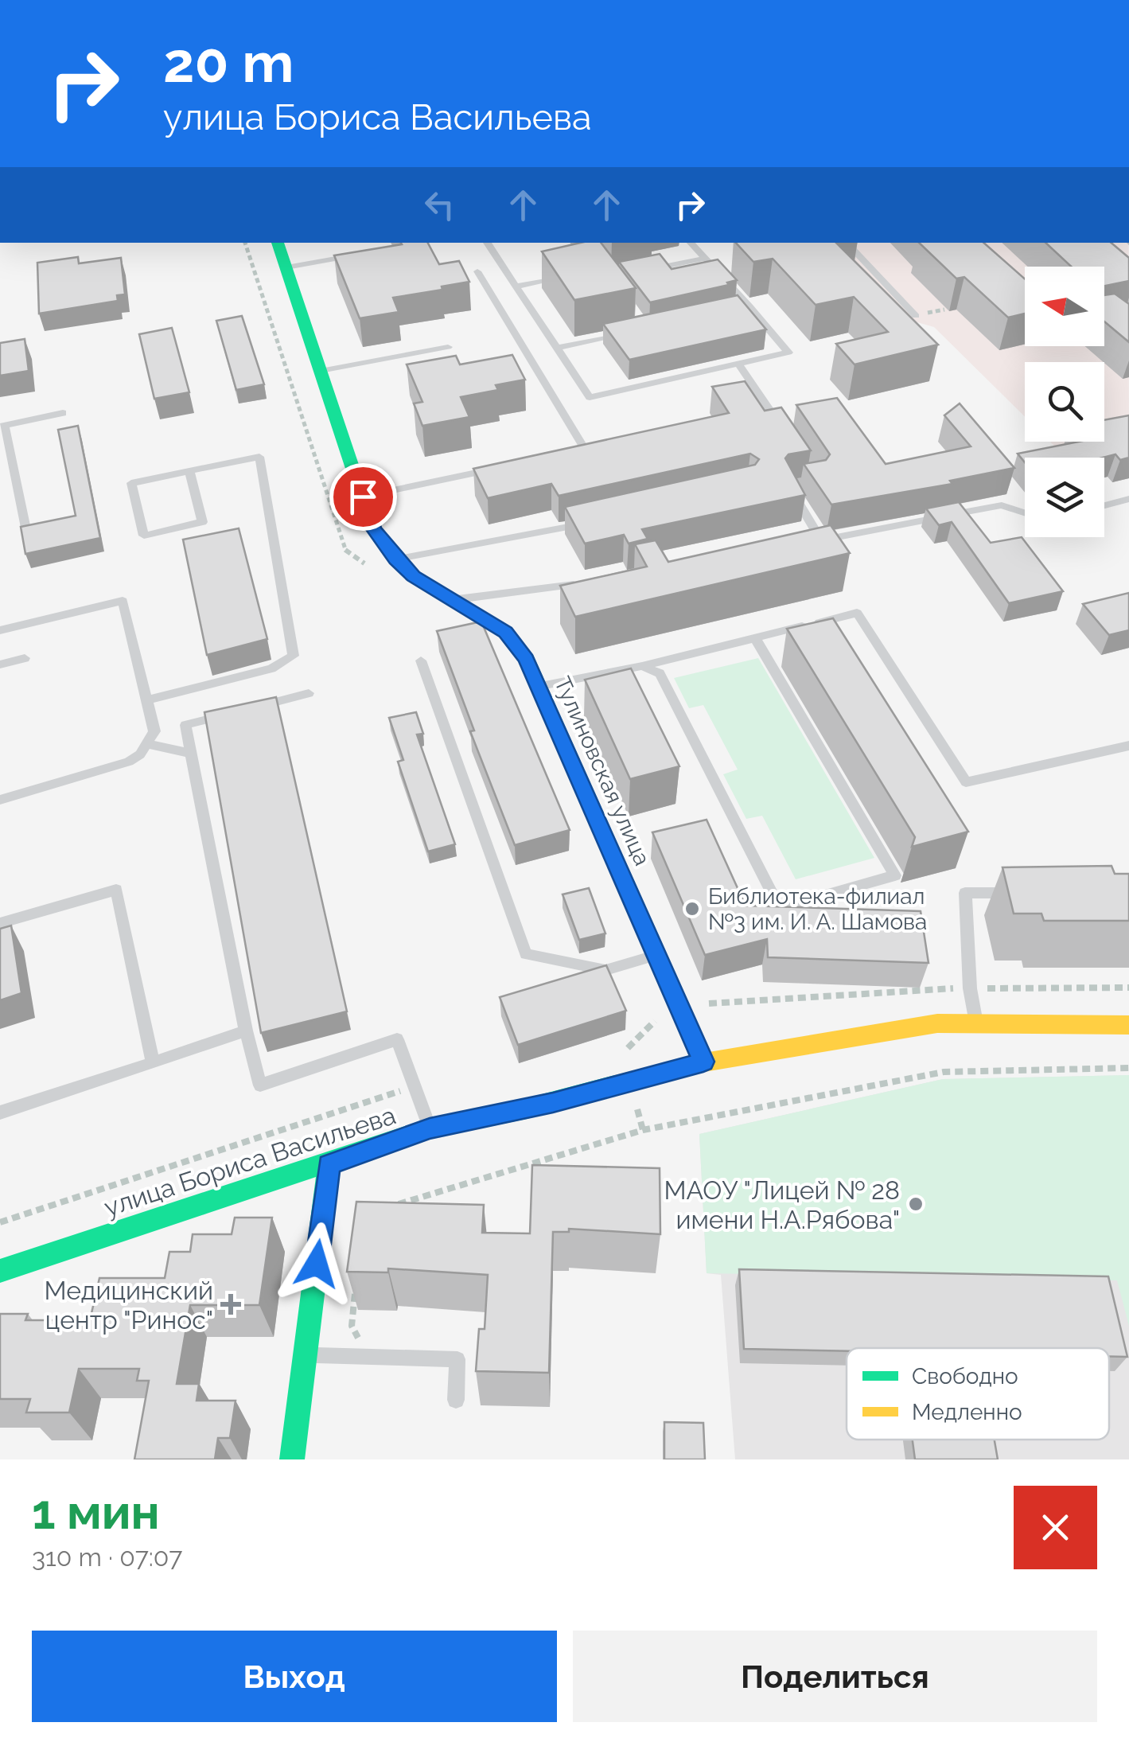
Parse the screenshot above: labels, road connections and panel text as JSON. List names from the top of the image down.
{
  "streets": {
    "street": ["Тулиновская улица", "улица Бориса Васильева"]
  },
  "crossings": [
    ["Тулиновская улица", "улица Бориса Васильева"]
  ],
  "places": {
    "other": ["Библиотека-филиал №3 им. И. А. Шамова", "МАОУ \"Лицей № 28 имени Н.А.Рябова\""],
    "health": ["Медицинский центр \"Ринос\""]
  },
  "legend": ["Свободно", "Медленно"],
  "north": "left",
  "page": {
    "turn": ["20 m", "улица Бориса Васильева"],
    "heading": ["1 мин", "310 m · 07:07"],
    "buttons": ["Выход", "Поделиться"]
  }
}
